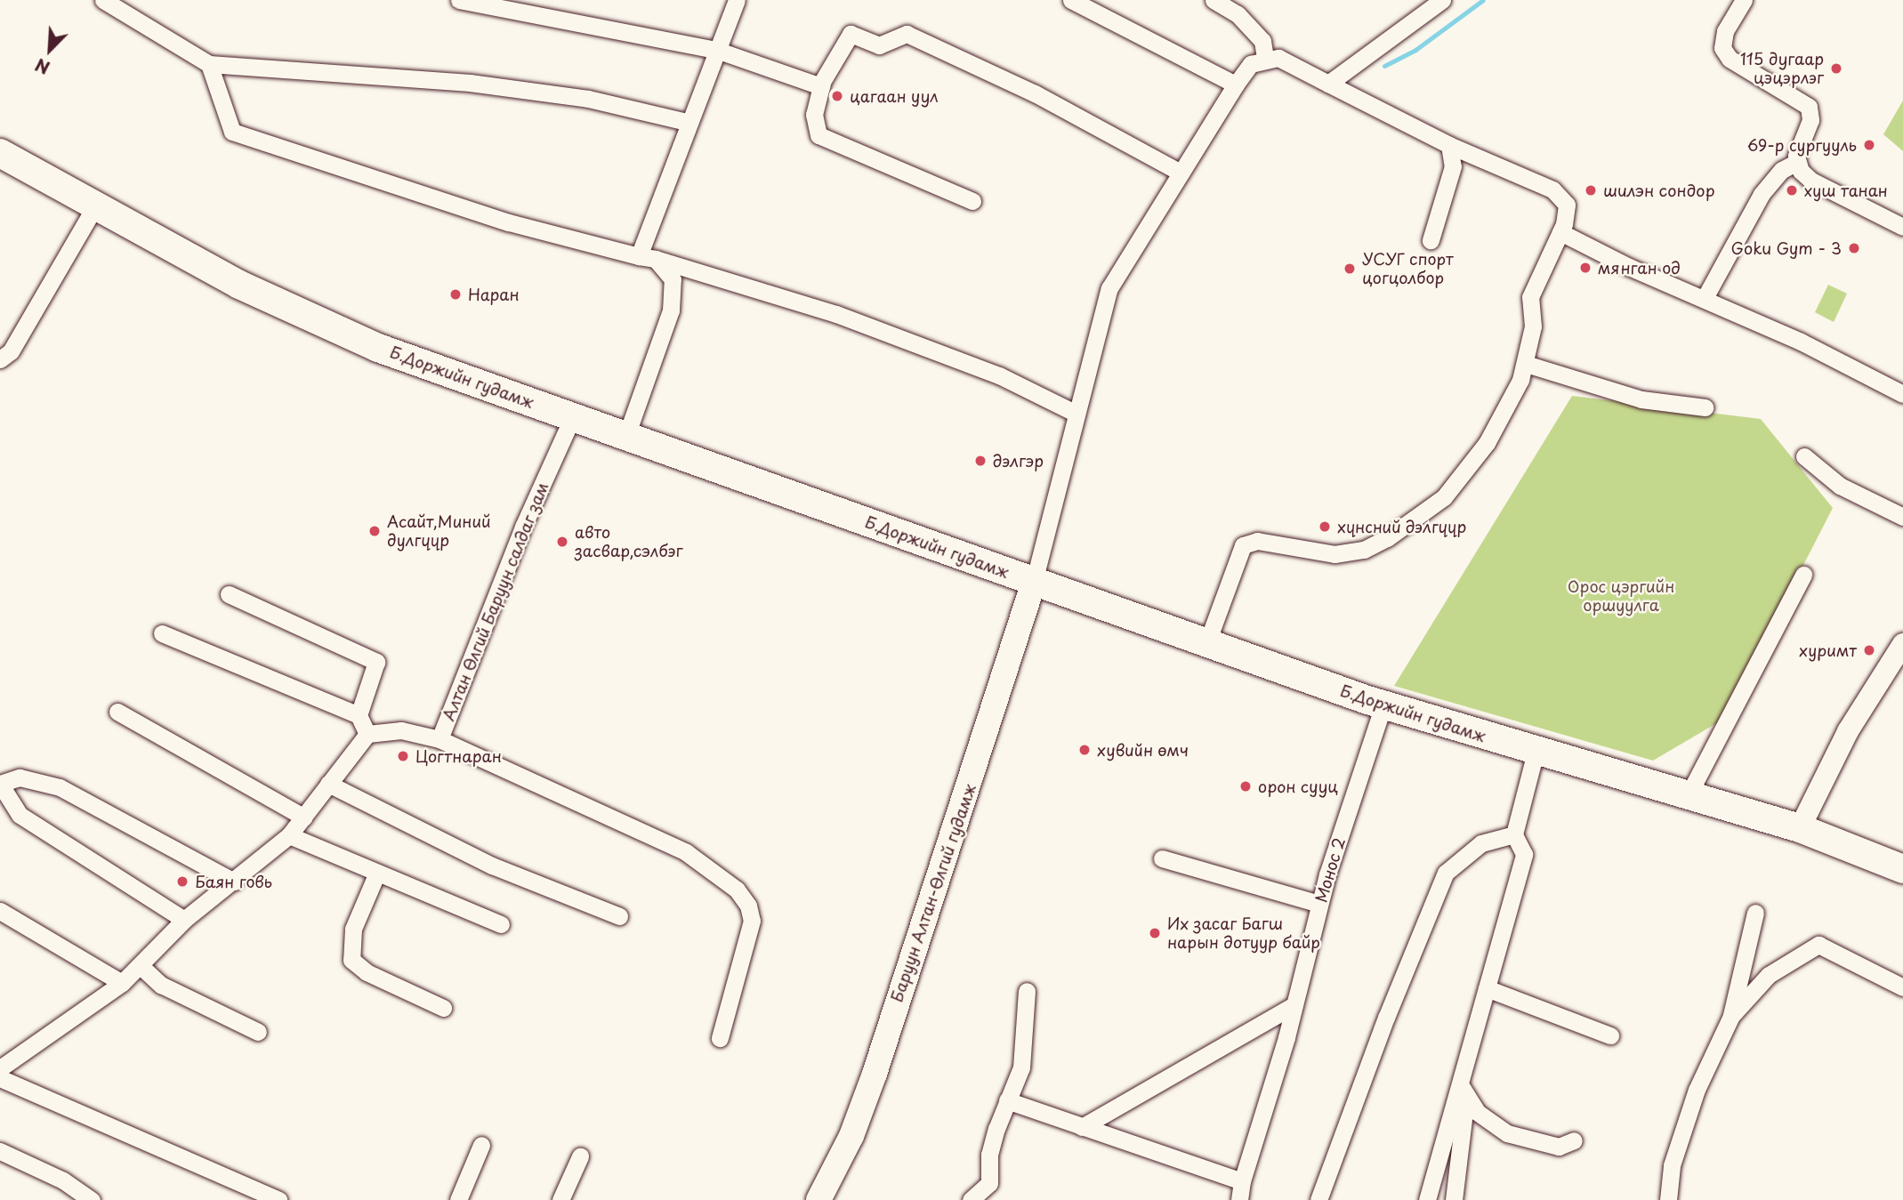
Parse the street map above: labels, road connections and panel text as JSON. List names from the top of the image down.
{
  "streets": {
    "main road": ["Б.Доржийн гудамж", "Баруун Алтан-Өлгий гудамж"],
    "street": ["Алтан Өлгий Баруун салдаг зам", "Монос 2"]
  },
  "crossings": [
    ["Б.Доржийн гудамж", "Алтан Өлгий Баруун салдаг зам"],
    ["Б.Доржийн гудамж", "Монос 2"],
    ["Б.Доржийн гудамж", "Баруун Алтан-Өлгий гудамж"]
  ],
  "parks": ["Орос цэргийн оршуулга"],
  "places": [
    "115 дугаар цэцэрлэг",
    "цагаан уул",
    "69-р сургууль",
    "шилэн сондор",
    "хуш танан",
    "Goku Gym - 3",
    "мянган од",
    "УСУГ спорт цогцолбор",
    "Наран",
    "дэлгэр",
    "хүнсний дэлгүүр",
    "Асайт,Миний дулгүүр",
    "авто засвар,сэлбэг",
    "хуримт",
    "хувийн өмч",
    "Цогтнаран",
    "орон сууц",
    "Баян говь",
    "Их засаг Багш нарын дотуур байр"
  ],
  "north": "bottom left"
}
